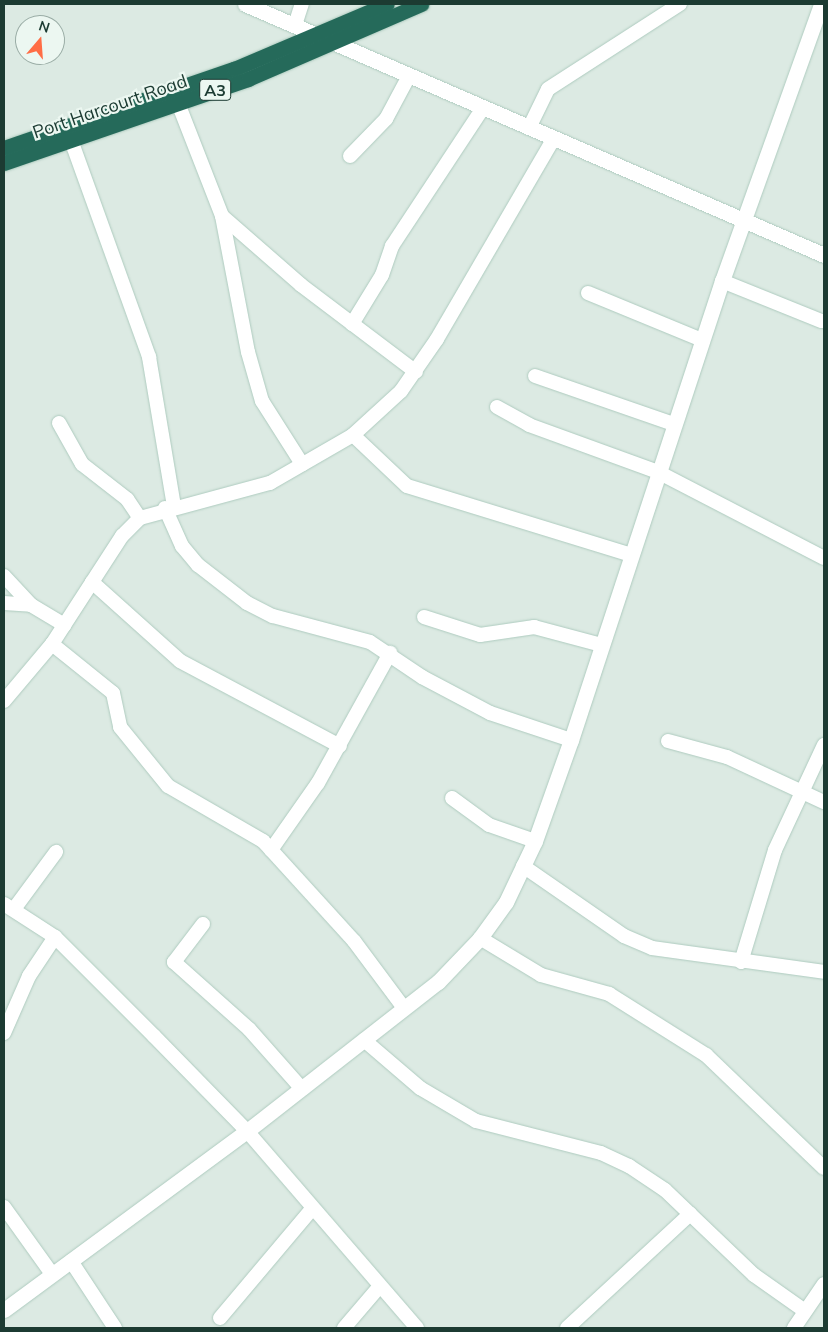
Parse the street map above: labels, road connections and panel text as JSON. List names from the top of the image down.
{
  "streets": {
    "highway": ["A3", "Port Harcourt Road"]
  },
  "north": "top"
}
